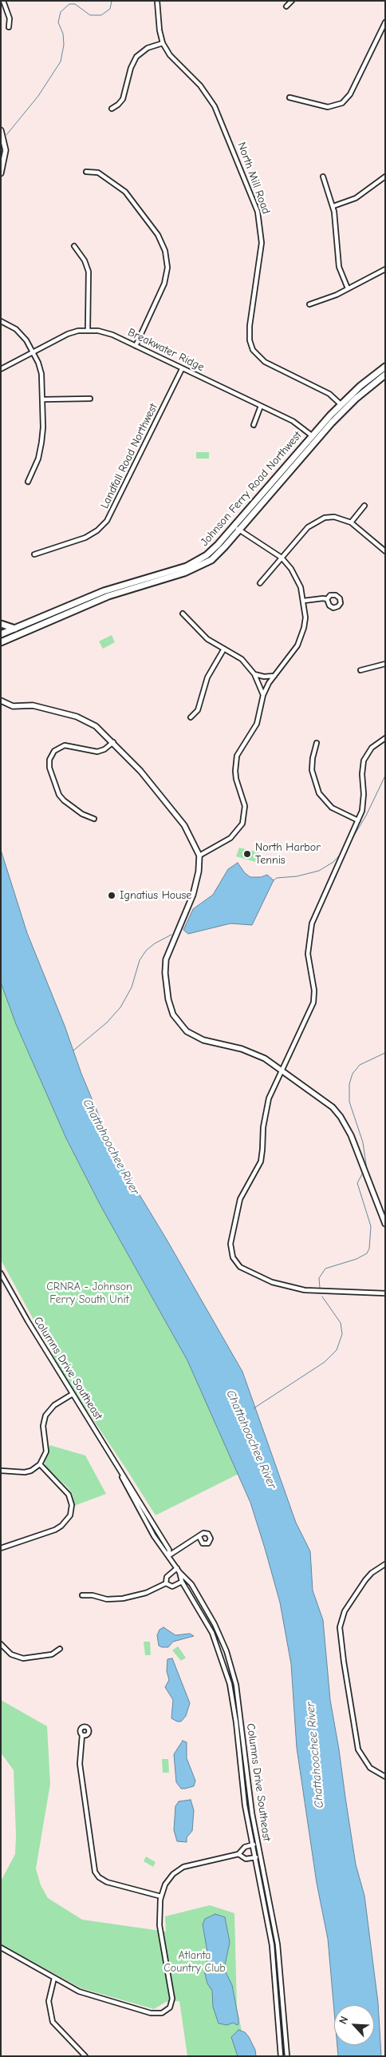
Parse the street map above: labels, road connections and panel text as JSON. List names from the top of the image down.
{
  "streets": {
    "main road": ["Johnson Ferry Road Northwest"],
    "street": [
      "North Mill Road",
      "Breakwater Ridge",
      "Landfall Road Northwest",
      "Columns Drive Southeast"
    ]
  },
  "crossings": [
    ["North Mill Road", "Johnson Ferry Road Northwest"],
    ["Breakwater Ridge", "Landfall Road Northwest"],
    ["Breakwater Ridge", "Johnson Ferry Road Northwest"]
  ],
  "water": ["Chattahoochee River"],
  "parks": ["CRNRA - Johnson Ferry South Unit", "Atlanta Country Club"],
  "places": ["North Harbor Tennis", "Ignatius House"],
  "north": "top left"
}
